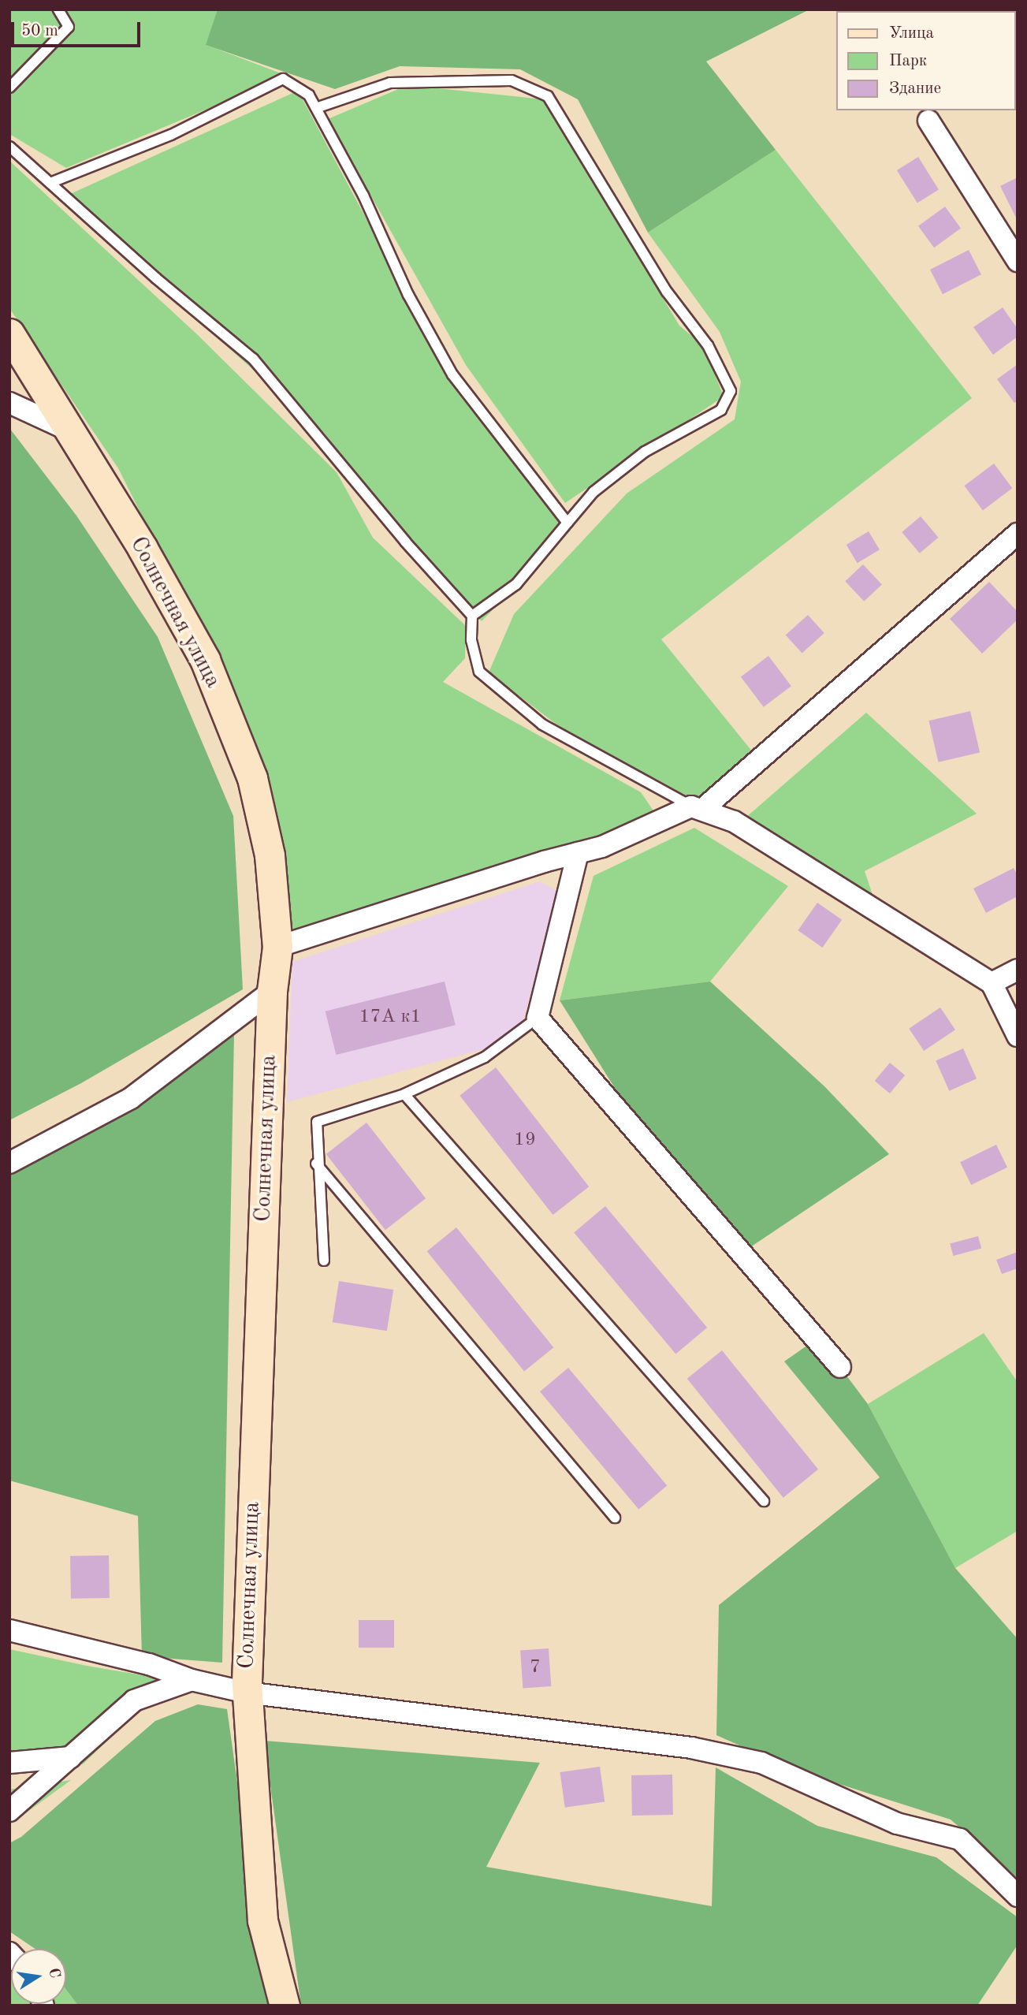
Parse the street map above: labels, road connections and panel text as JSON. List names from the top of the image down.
{
  "streets": {
    "street": ["Солнечная улица"]
  },
  "house_numbers": ["17А к1", "19", "7"],
  "legend": ["Улица", "Парк", "Здание"],
  "scale_bar": "50 m",
  "north": "right"
}
